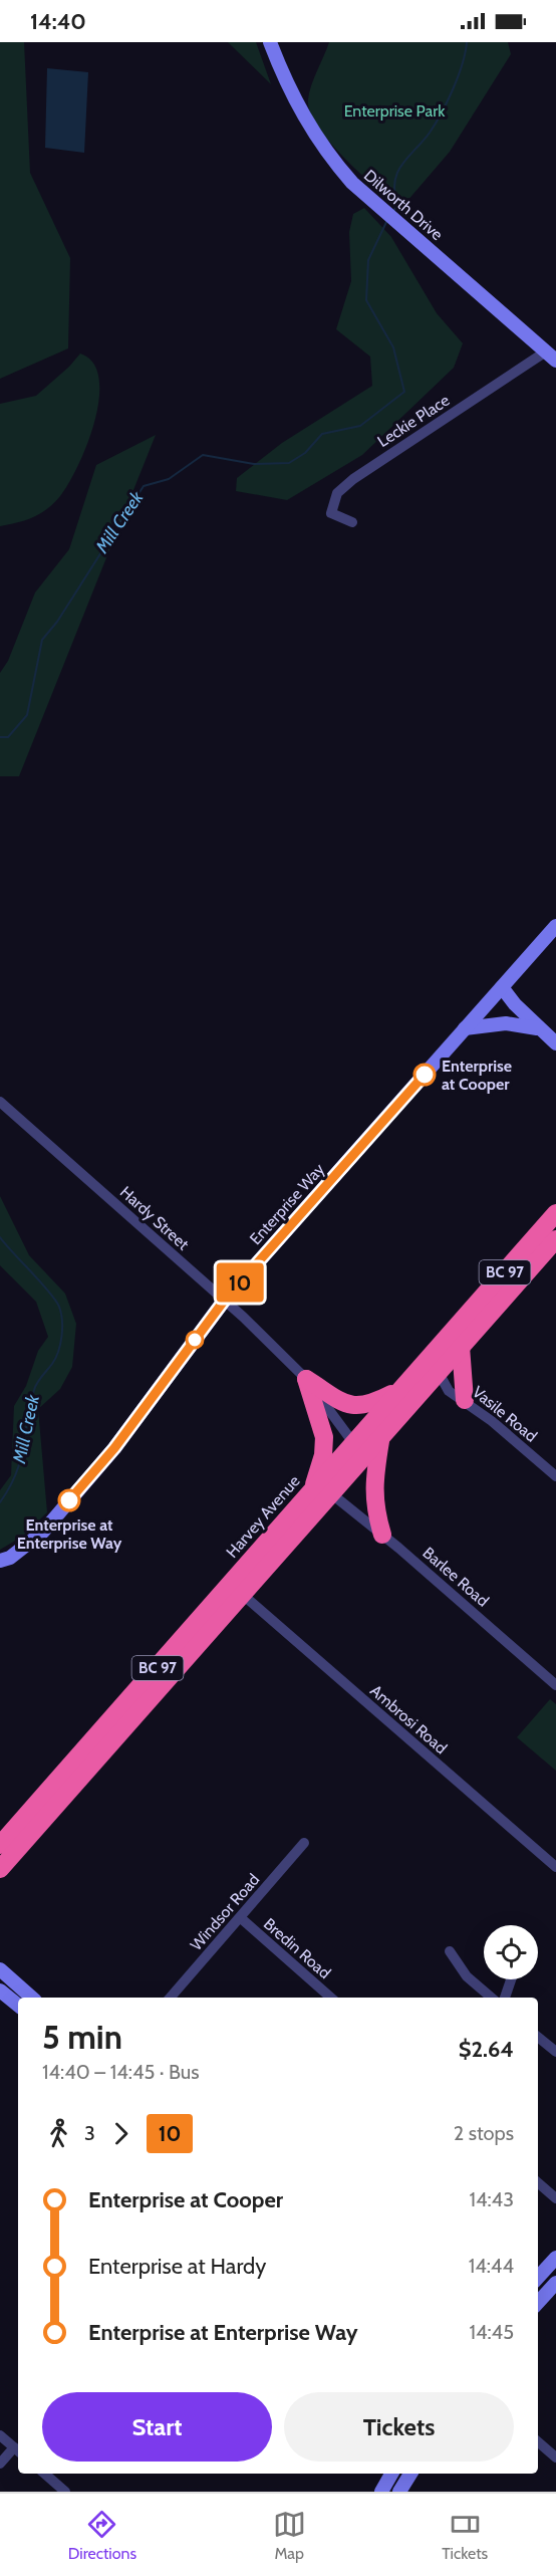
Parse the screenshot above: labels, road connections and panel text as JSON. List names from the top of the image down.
{
  "streets": {
    "highway": ["BC 97", "Harvey Avenue"],
    "street": [
      "Dilworth Drive",
      "Leckie Place",
      "Enterprise Way",
      "Hardy Street",
      "Vasile Road",
      "Barlee Road",
      "Ambrosi Road",
      "Windsor Road",
      "Bredin Road"
    ]
  },
  "crossings": [
    ["Dilworth Drive", "Leckie Place"],
    ["Enterprise Way", "Hardy Street"],
    ["Hardy Street", "Harvey Avenue"],
    ["BC 97", "Vasile Road"],
    ["BC 97", "Barlee Road"],
    ["BC 97", "Ambrosi Road"],
    ["Windsor Road", "Bredin Road"]
  ],
  "water": ["Mill Creek"],
  "parks": ["Enterprise Park"],
  "places": ["Enterprise at Cooper", "Enterprise at Enterprise Way"],
  "lines": ["bus line 10"],
  "page": {
    "status": "14:40",
    "on_map": "10",
    "heading": ["5 min", "14:40 – 14:45 · Bus", "$2.64"],
    "legs": ["3", "10", "2 stops"],
    "list": [
      {
        "name": "Enterprise at Cooper",
        "value": "14:43"
      },
      {
        "name": "Enterprise at Hardy",
        "value": "14:44"
      },
      {
        "name": "Enterprise at Enterprise Way",
        "value": "14:45"
      }
    ],
    "buttons": ["Start", "Tickets"],
    "tabs": ["Directions", "Map", "Tickets"]
  }
}
